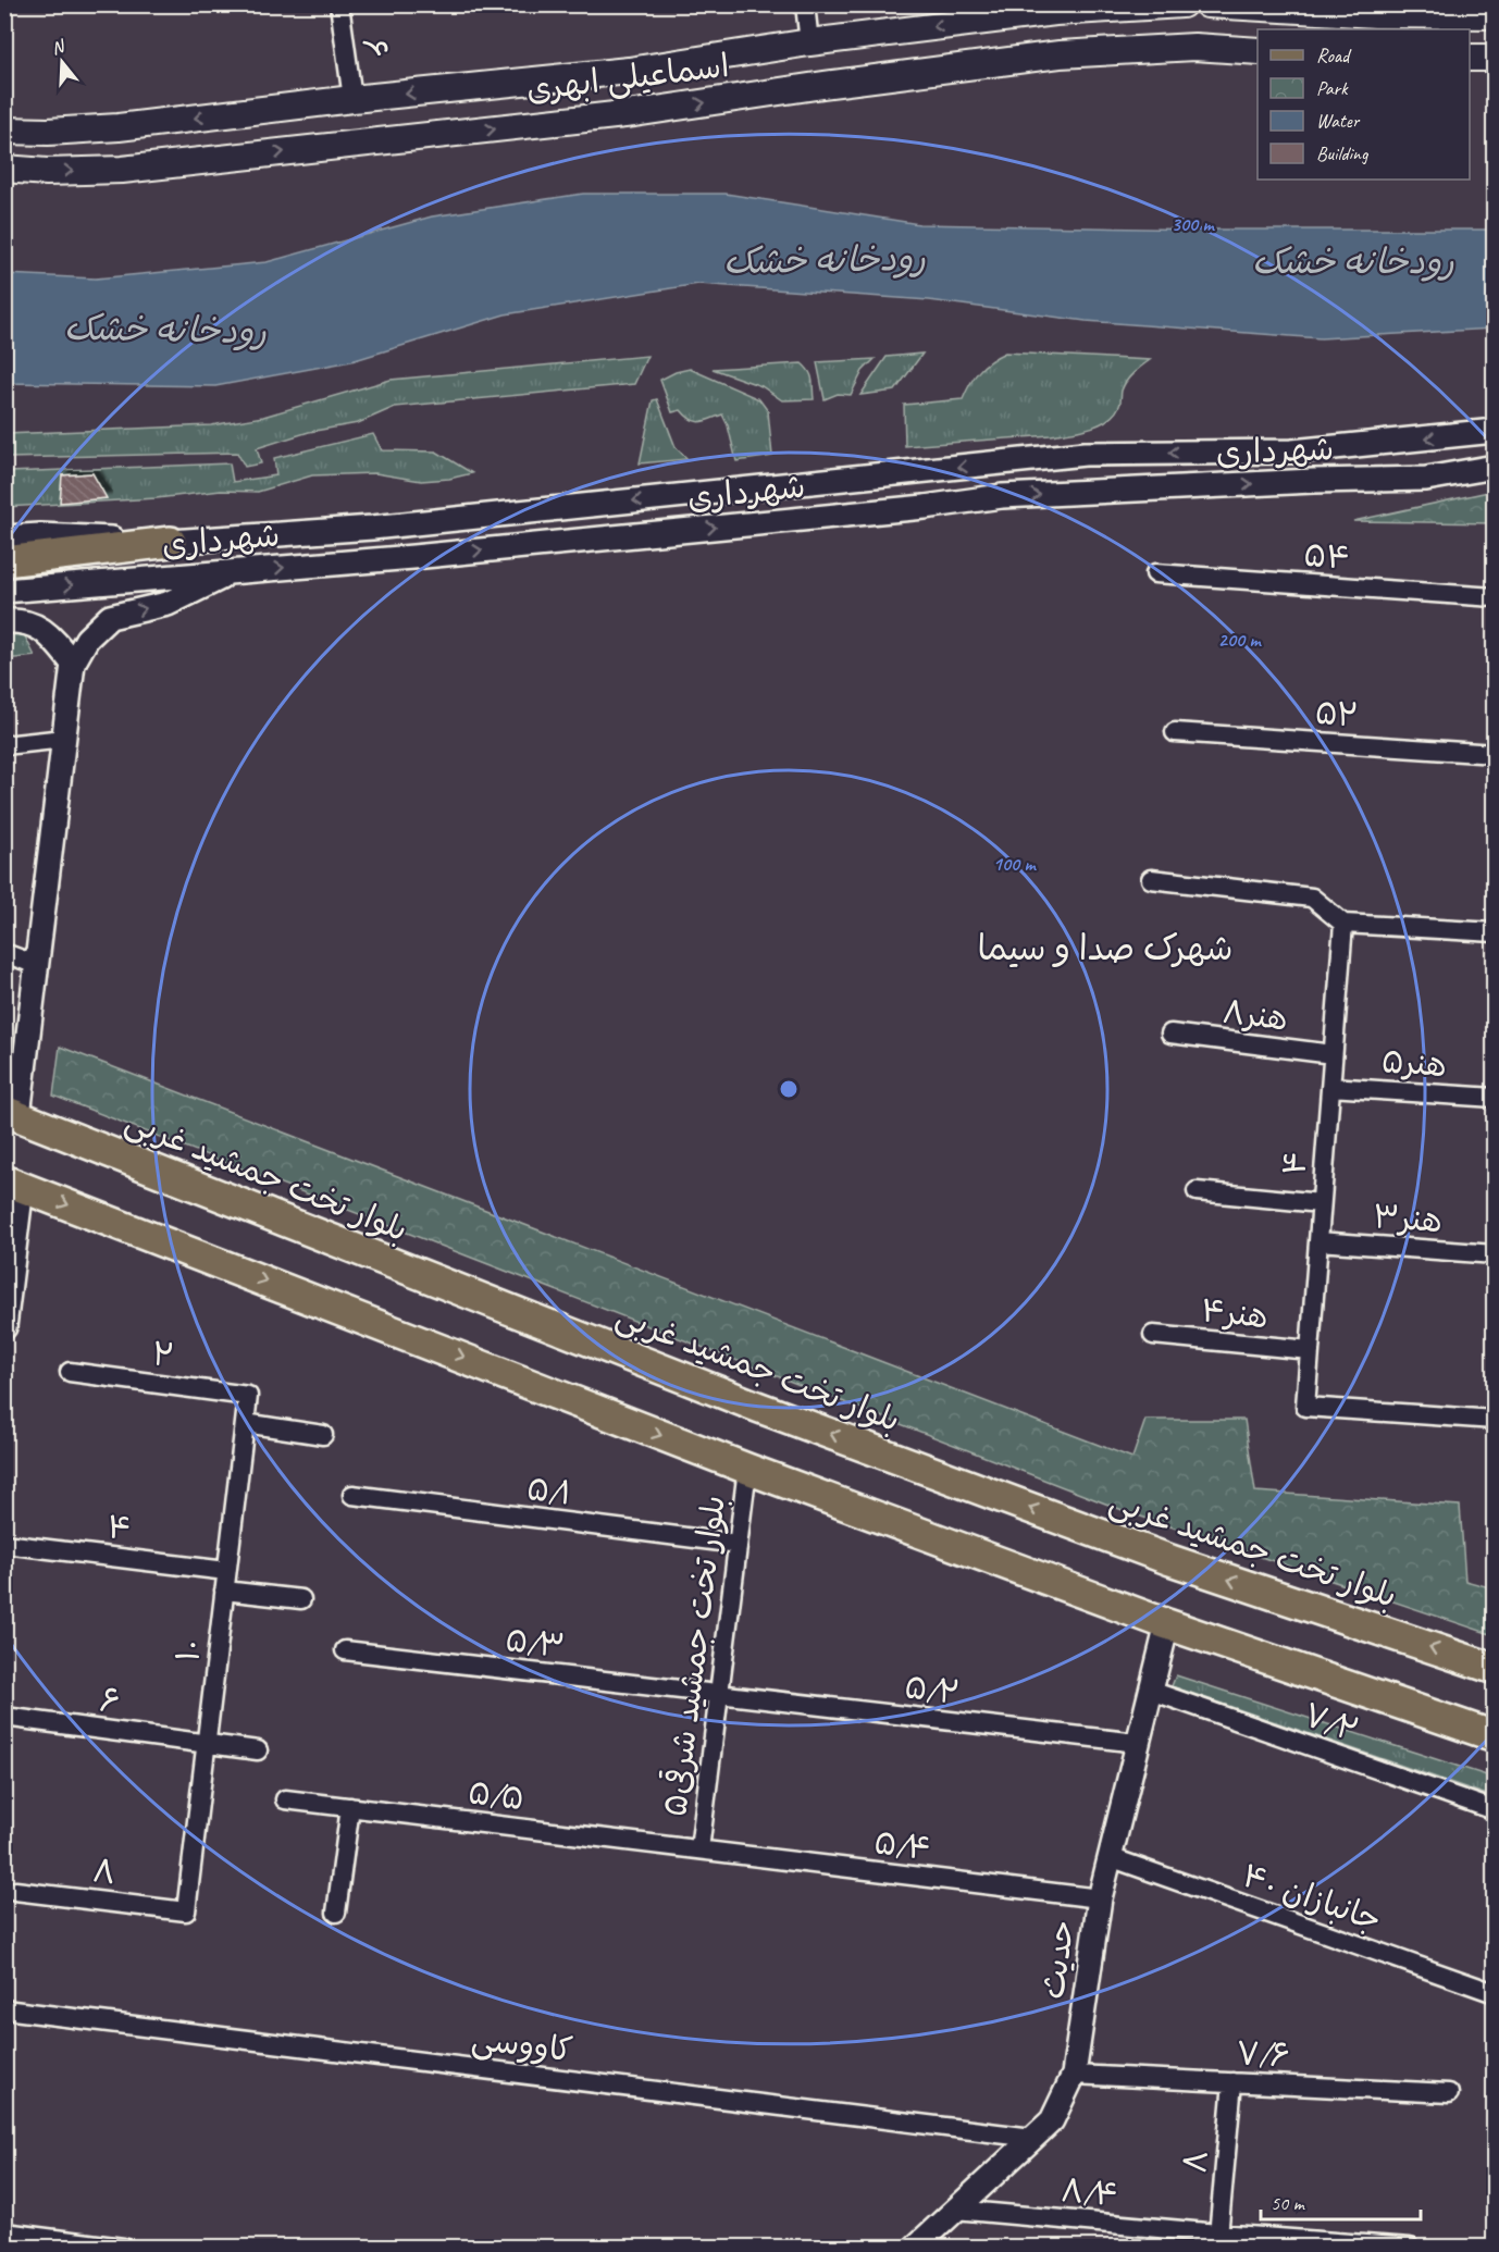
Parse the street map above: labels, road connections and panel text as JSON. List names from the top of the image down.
{
  "streets": {
    "main road": ["اسماعیلی ابهری", "بلوار تخت جمشید غربی"],
    "street": [
      "۶",
      "شهرداری",
      "۵۴",
      "۵۲",
      "هنر۸",
      "هنر۵",
      "۴",
      "هنر۳",
      "هنر۴",
      "۲",
      "۵/۱",
      "۵/۳",
      "۱۰",
      "بلوار تخت جمشید شرقی۵",
      "۵/۲",
      "۷/۲",
      "۵/۵",
      "۵/۴",
      "۸",
      "۴۰ جانبازان",
      "حدیث",
      "کاووسی",
      "۷/۶",
      "۸/۴"
    ]
  },
  "crossings": [
    ["۶", "اسماعیلی ابهری"],
    ["۶", "۱۰"],
    ["هنر۸", "۴"],
    ["هنر۵", "۴"],
    ["۴", "هنر۳"],
    ["۴", "هنر۴"],
    ["۴", "۱۰"],
    ["۲", "۱۰"],
    ["۵/۱", "بلوار تخت جمشید شرقی۵"],
    ["۵/۳", "بلوار تخت جمشید شرقی۵"],
    ["۵/۳", "۵/۲"],
    ["۱۰", "۸"],
    ["بلوار تخت جمشید شرقی۵", "۵/۲"],
    ["بلوار تخت جمشید شرقی۵", "۵/۵"],
    ["بلوار تخت جمشید شرقی۵", "۵/۴"],
    ["۵/۲", "حدیث"],
    ["۷/۲", "حدیث"],
    ["۵/۵", "۵/۴"],
    ["۵/۴", "حدیث"],
    ["۸", "۷/۶"],
    ["۸", "۸/۴"],
    ["۴۰ جانبازان", "حدیث"],
    ["حدیث", "کاووسی"],
    ["حدیث", "۷/۶"],
    ["حدیث", "۸/۴"]
  ],
  "districts": ["شهرک صدا و سیما"],
  "water": ["رودخانه خشک"],
  "legend": [
    "Road",
    "Park",
    "Water",
    "Building"
  ],
  "scale_bar": "50 m",
  "north": "top",
  "rings": ["300 m", "200 m", "100 m"]
}
